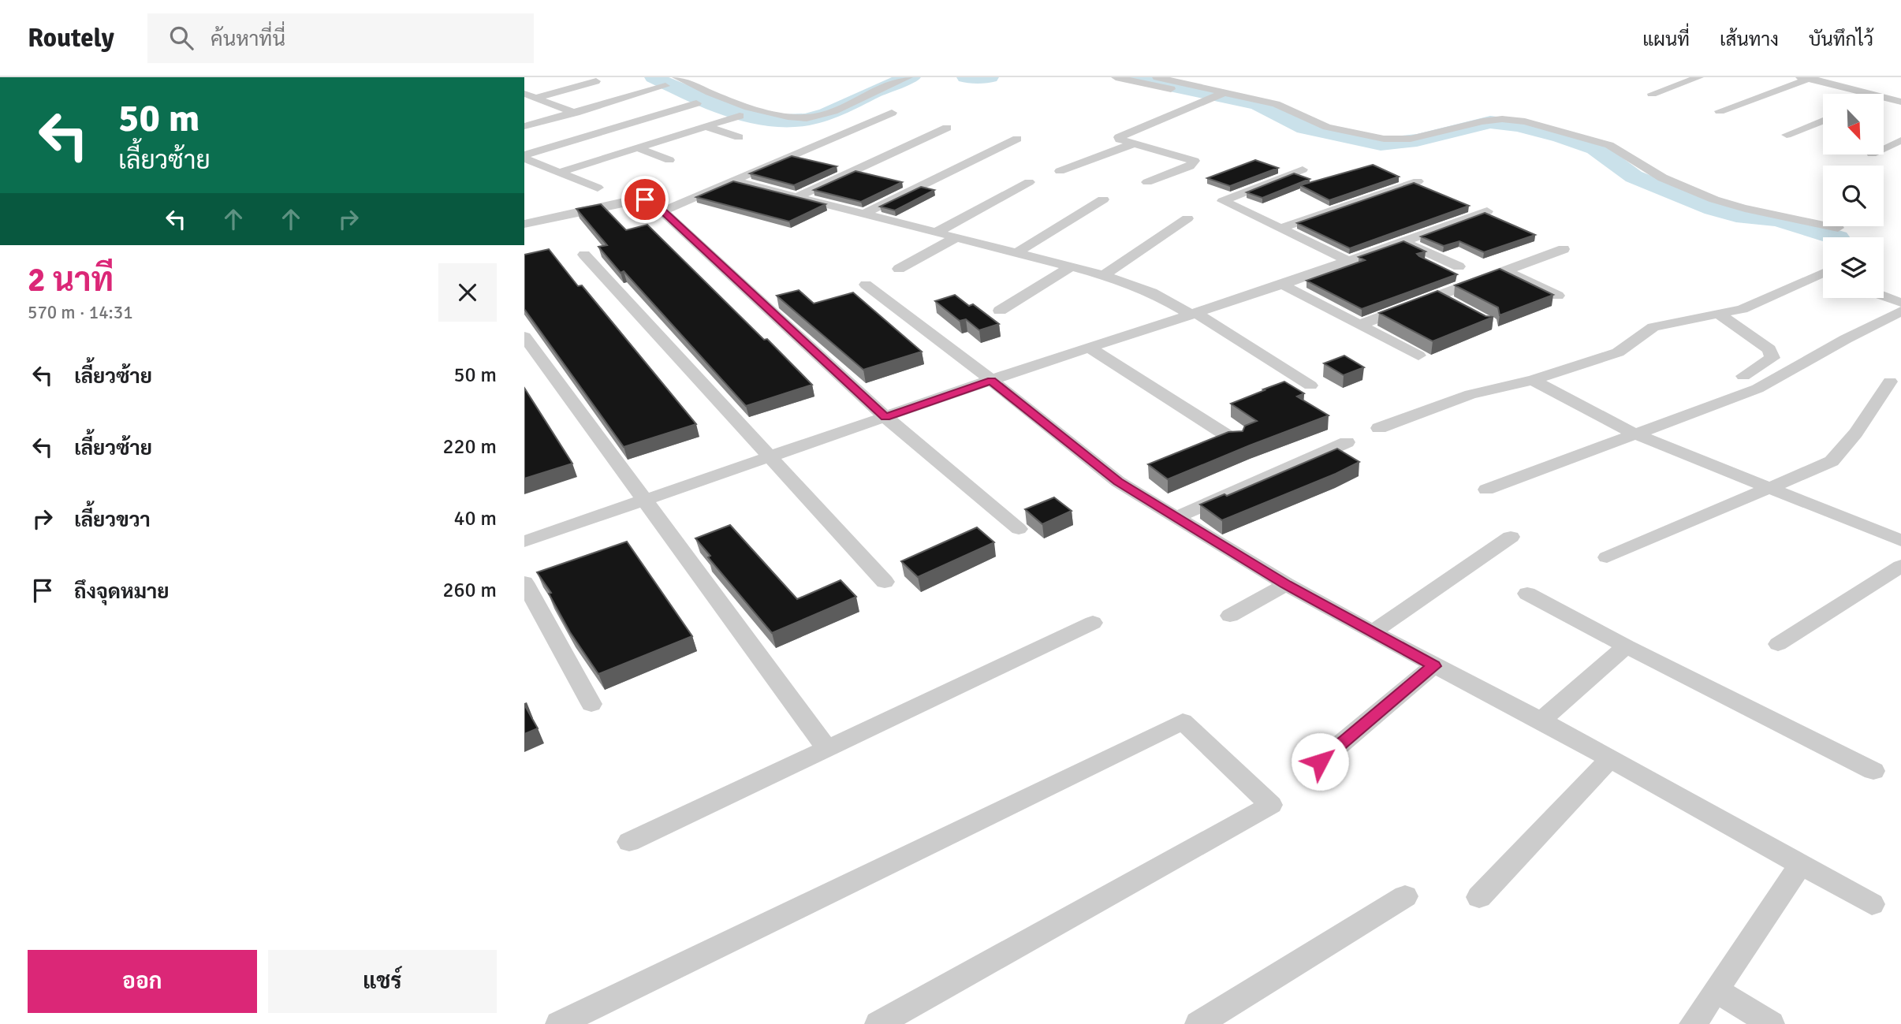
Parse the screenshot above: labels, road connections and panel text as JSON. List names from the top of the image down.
{
  "north": "bottom right",
  "page": {
    "header": "Routely",
    "search": "ค้นหาที่นี่",
    "nav": ["แผนที่", "เส้นทาง", "บันทึกไว้"],
    "turn": ["50 m", "เลี้ยวซ้าย"],
    "heading": ["2 นาที", "570 m · 14:31"],
    "list": [
      {
        "name": "เลี้ยวซ้าย",
        "value": "50 m"
      },
      {
        "name": "เลี้ยวซ้าย",
        "value": "220 m"
      },
      {
        "name": "เลี้ยวขวา",
        "value": "40 m"
      },
      {
        "name": "ถึงจุดหมาย",
        "value": "260 m"
      }
    ],
    "buttons": ["ออก", "แชร์"]
  }
}
